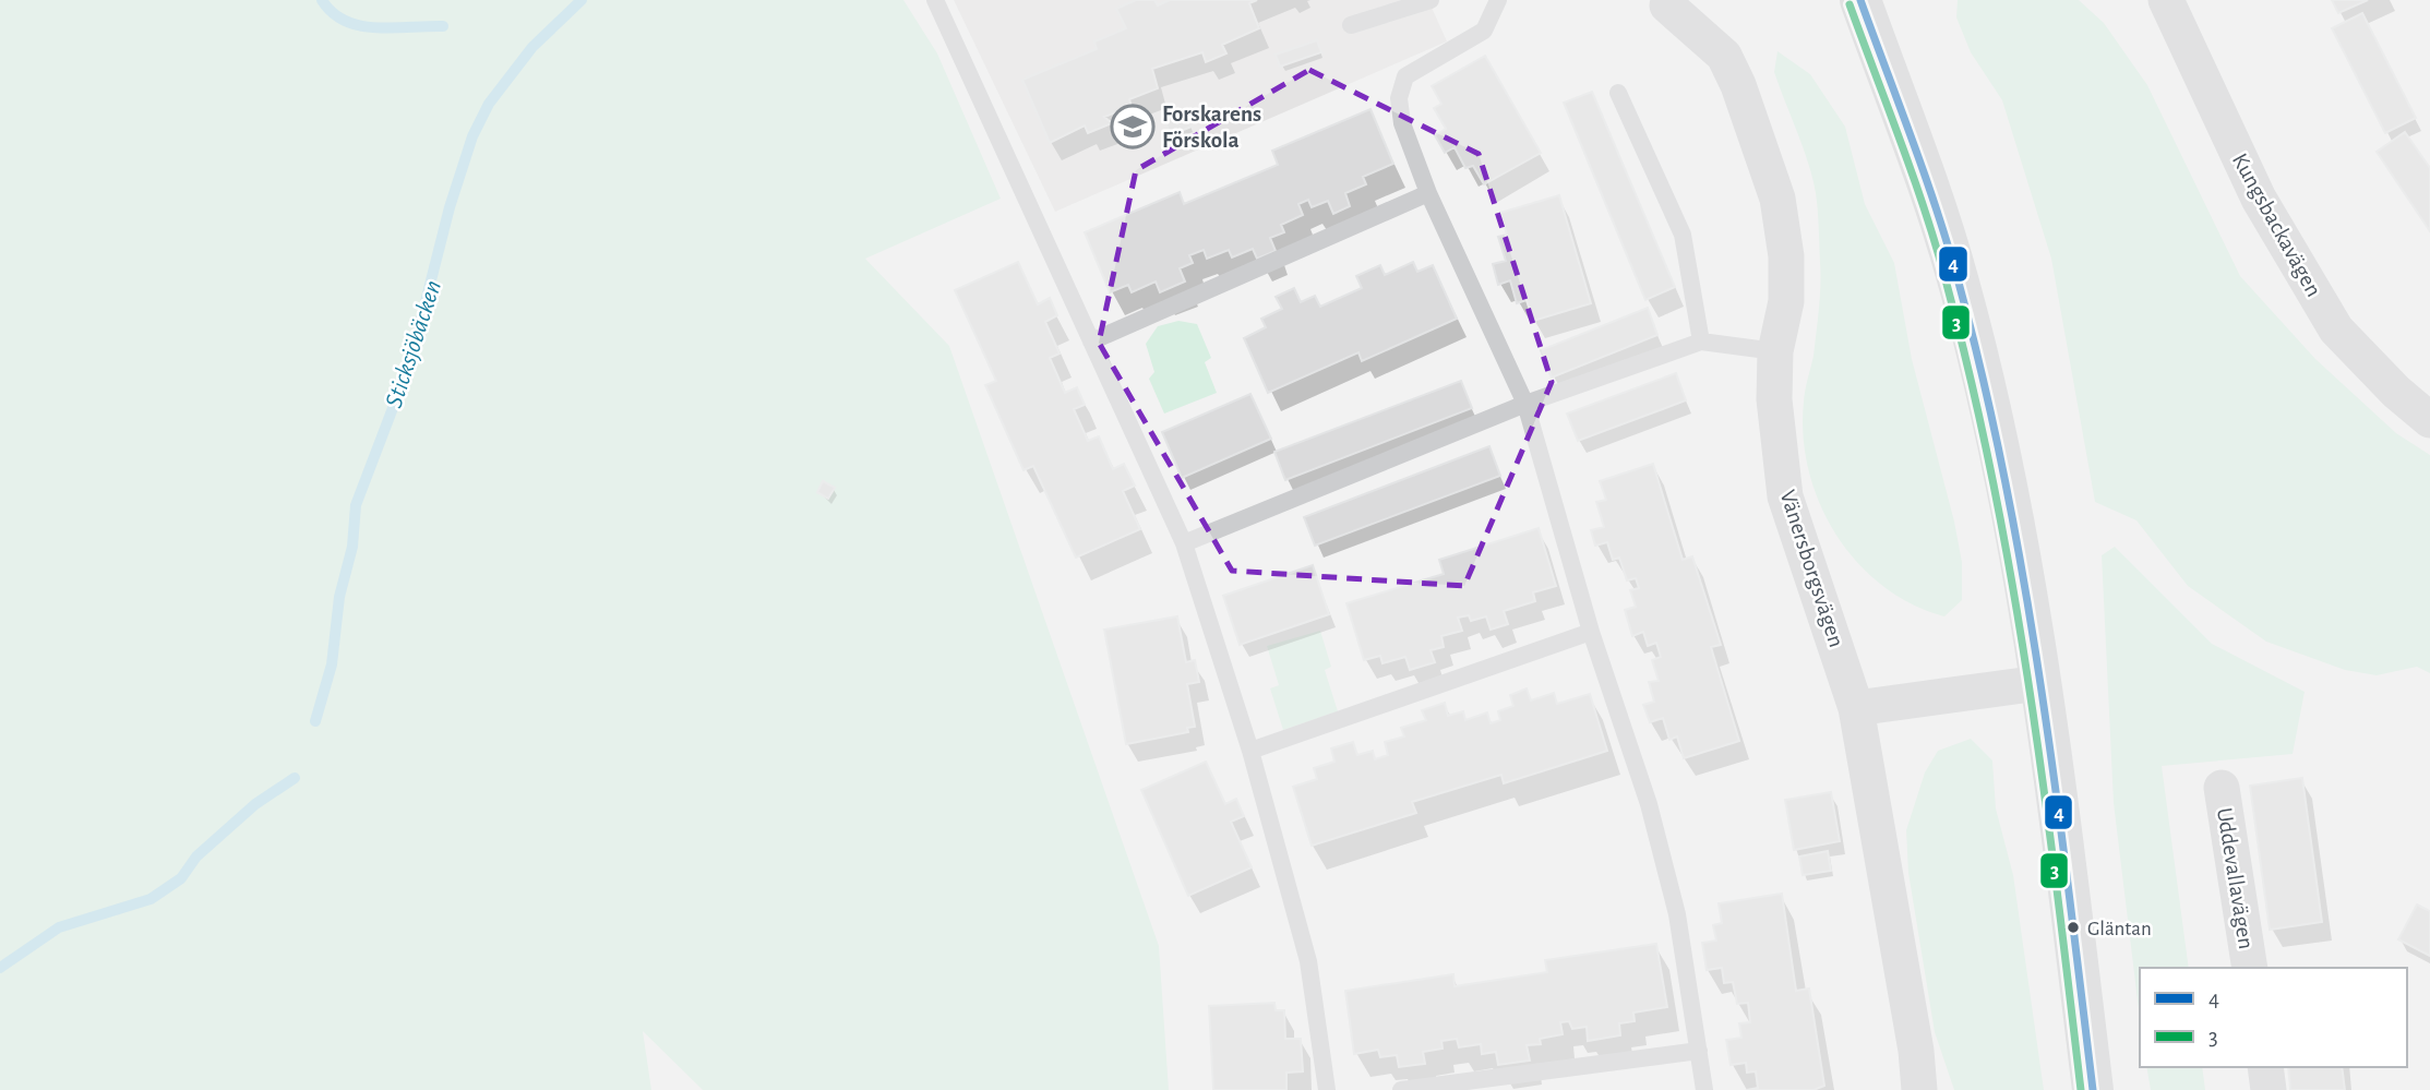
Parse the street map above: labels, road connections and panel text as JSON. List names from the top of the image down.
{
  "streets": {
    "street": ["Kungsbackavägen", "Vänersborgsvägen", "Uddevallavägen"]
  },
  "water": ["Sticksjöbäcken"],
  "places": {
    "school or university": ["Forskarens Förskola"],
    "other": ["Gläntan"]
  },
  "lines": ["transit line 4", "transit line 3"],
  "legend": ["4", "3"]
}
